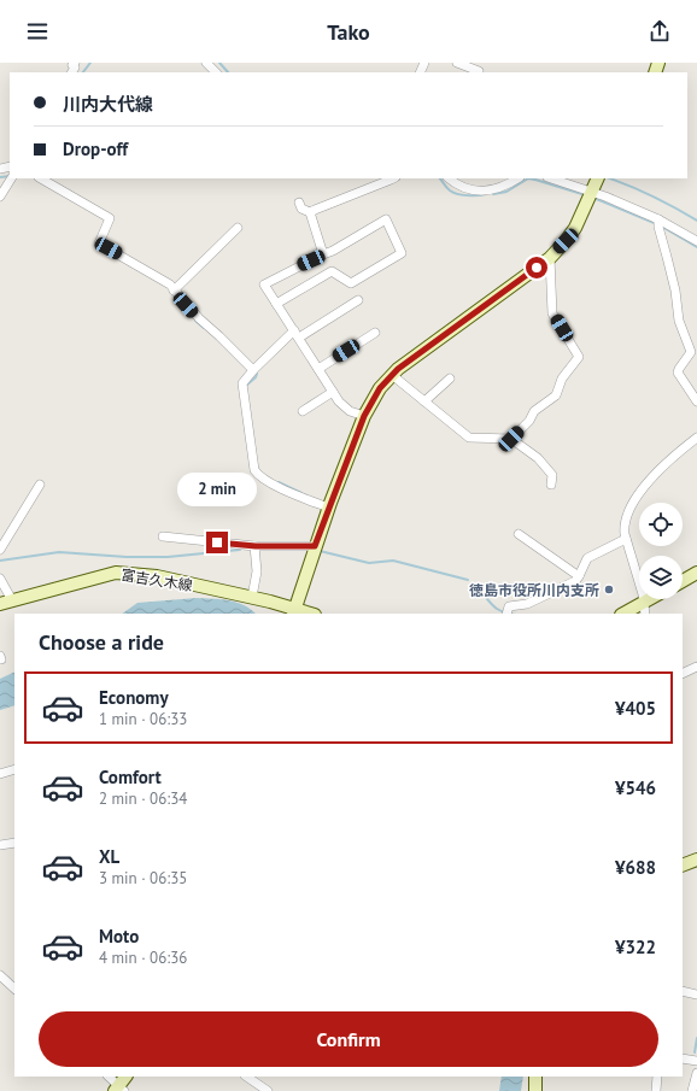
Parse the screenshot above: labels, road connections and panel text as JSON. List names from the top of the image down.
{
  "streets": {
    "main road": ["富吉久木線"]
  },
  "places": ["徳島市役所川内支所"],
  "page": {
    "header": "Tako",
    "banner": ["川内大代線", "Drop-off"],
    "bubble": "2 min",
    "heading": "Choose a ride",
    "list": [
      {
        "name": "Economy",
        "note": "1 min · 06:33",
        "value": "¥405"
      },
      {
        "name": "Comfort",
        "note": "2 min · 06:34",
        "value": "¥546"
      },
      {
        "name": "XL",
        "note": "3 min · 06:35",
        "value": "¥688"
      },
      {
        "name": "Moto",
        "note": "4 min · 06:36",
        "value": "¥322"
      }
    ],
    "buttons": "Confirm"
  }
}
